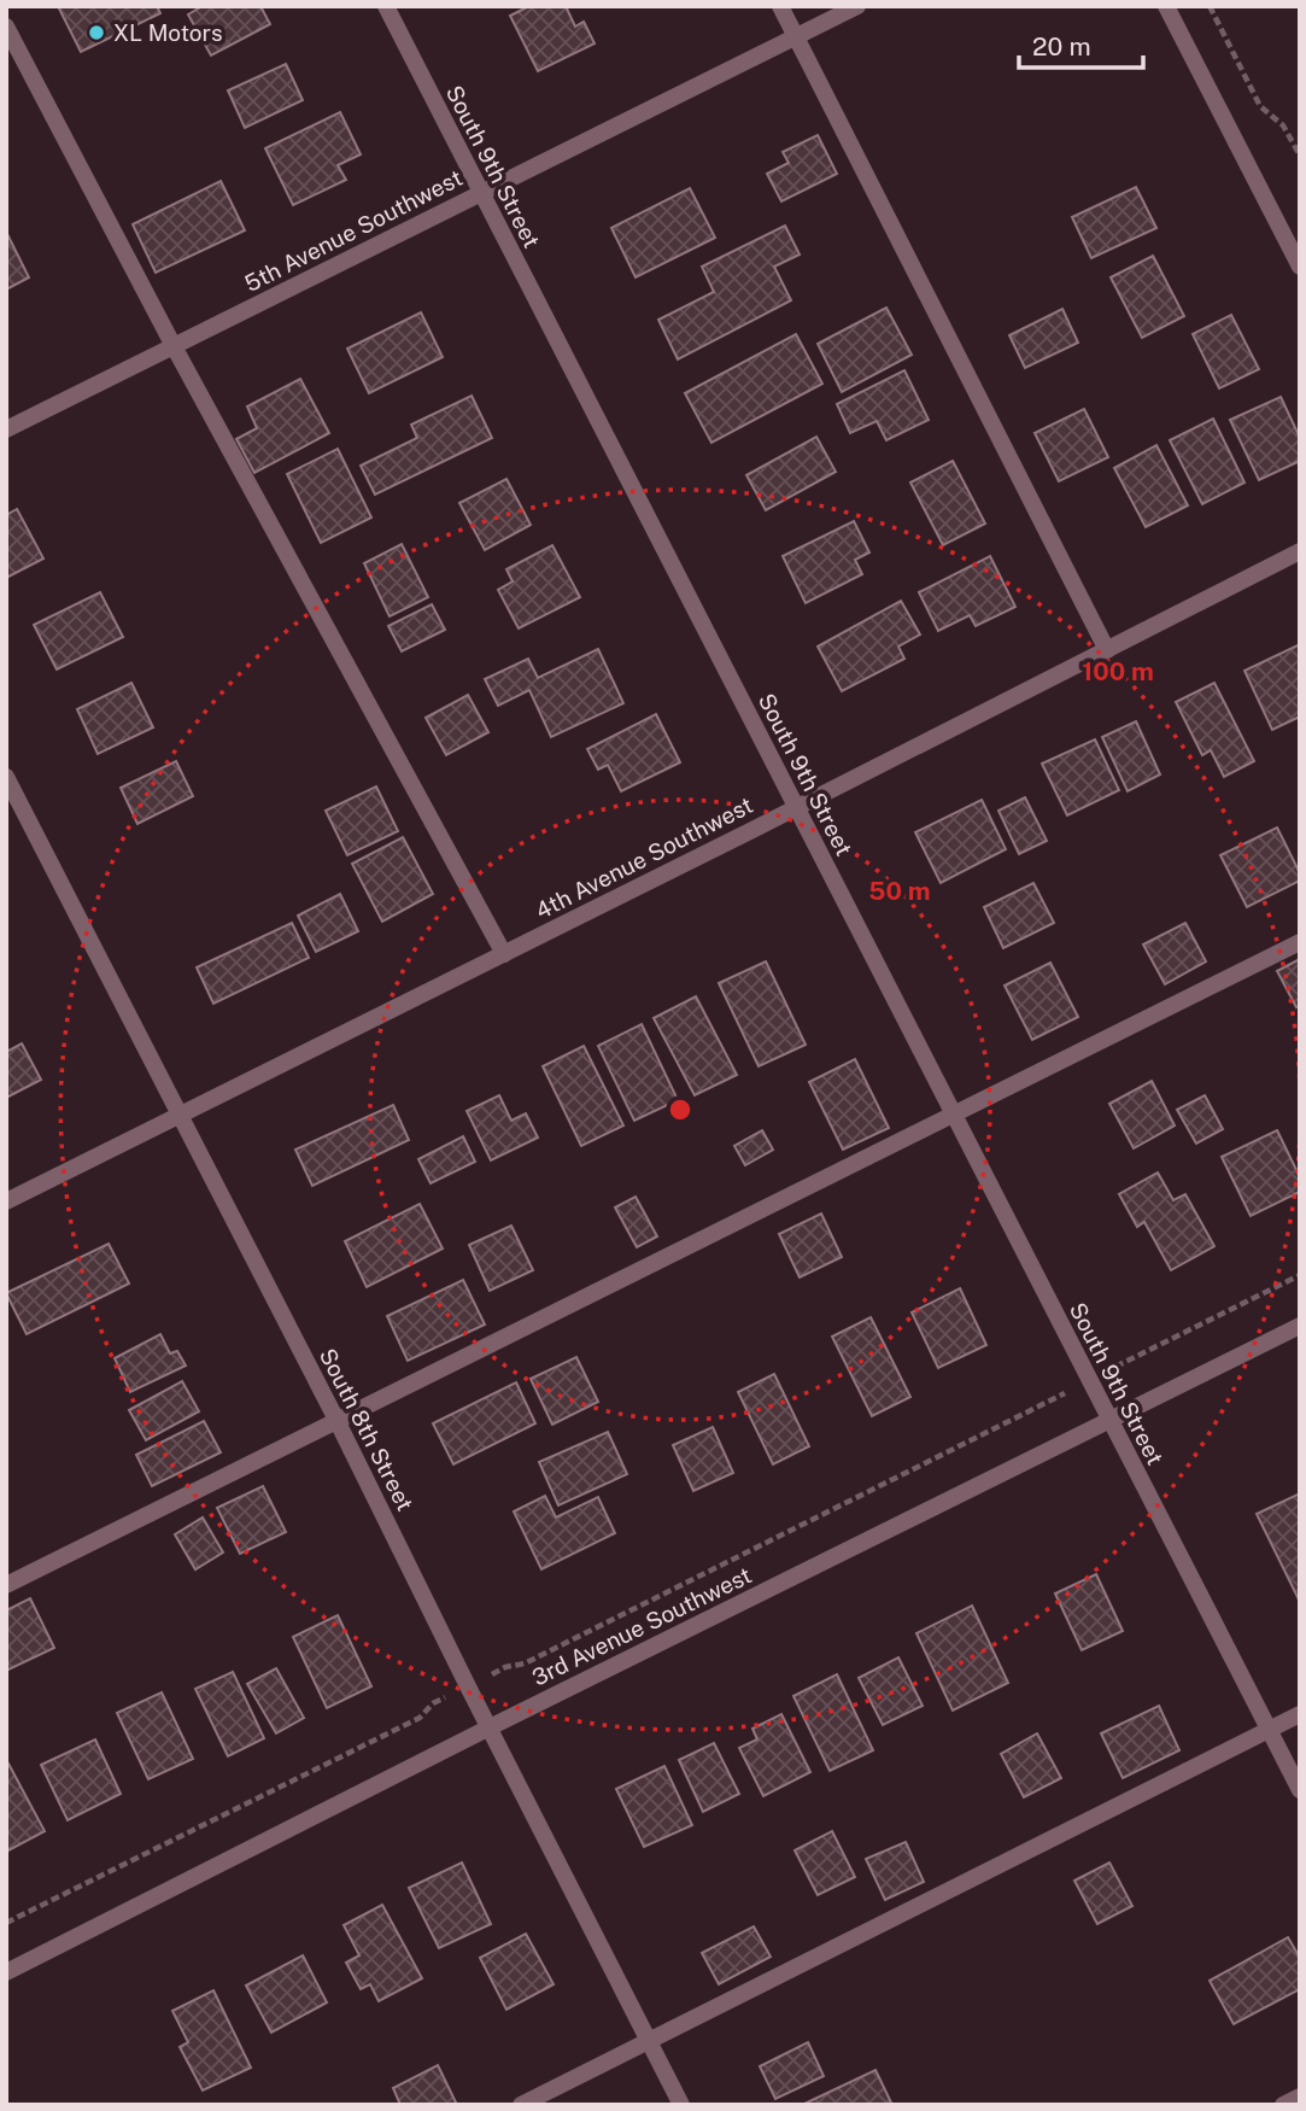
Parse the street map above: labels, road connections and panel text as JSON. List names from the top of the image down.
{
  "streets": {
    "street": [
      "South 9th Street",
      "5th Avenue Southwest",
      "4th Avenue Southwest",
      "South 8th Street",
      "3rd Avenue Southwest"
    ]
  },
  "crossings": [
    ["South 9th Street", "5th Avenue Southwest"],
    ["South 9th Street", "4th Avenue Southwest"],
    ["South 9th Street", "3rd Avenue Southwest"],
    ["4th Avenue Southwest", "South 8th Street"],
    ["South 8th Street", "3rd Avenue Southwest"]
  ],
  "places": ["XL Motors"],
  "scale_bar": "20 m",
  "rings": ["100 m", "50 m"]
}
